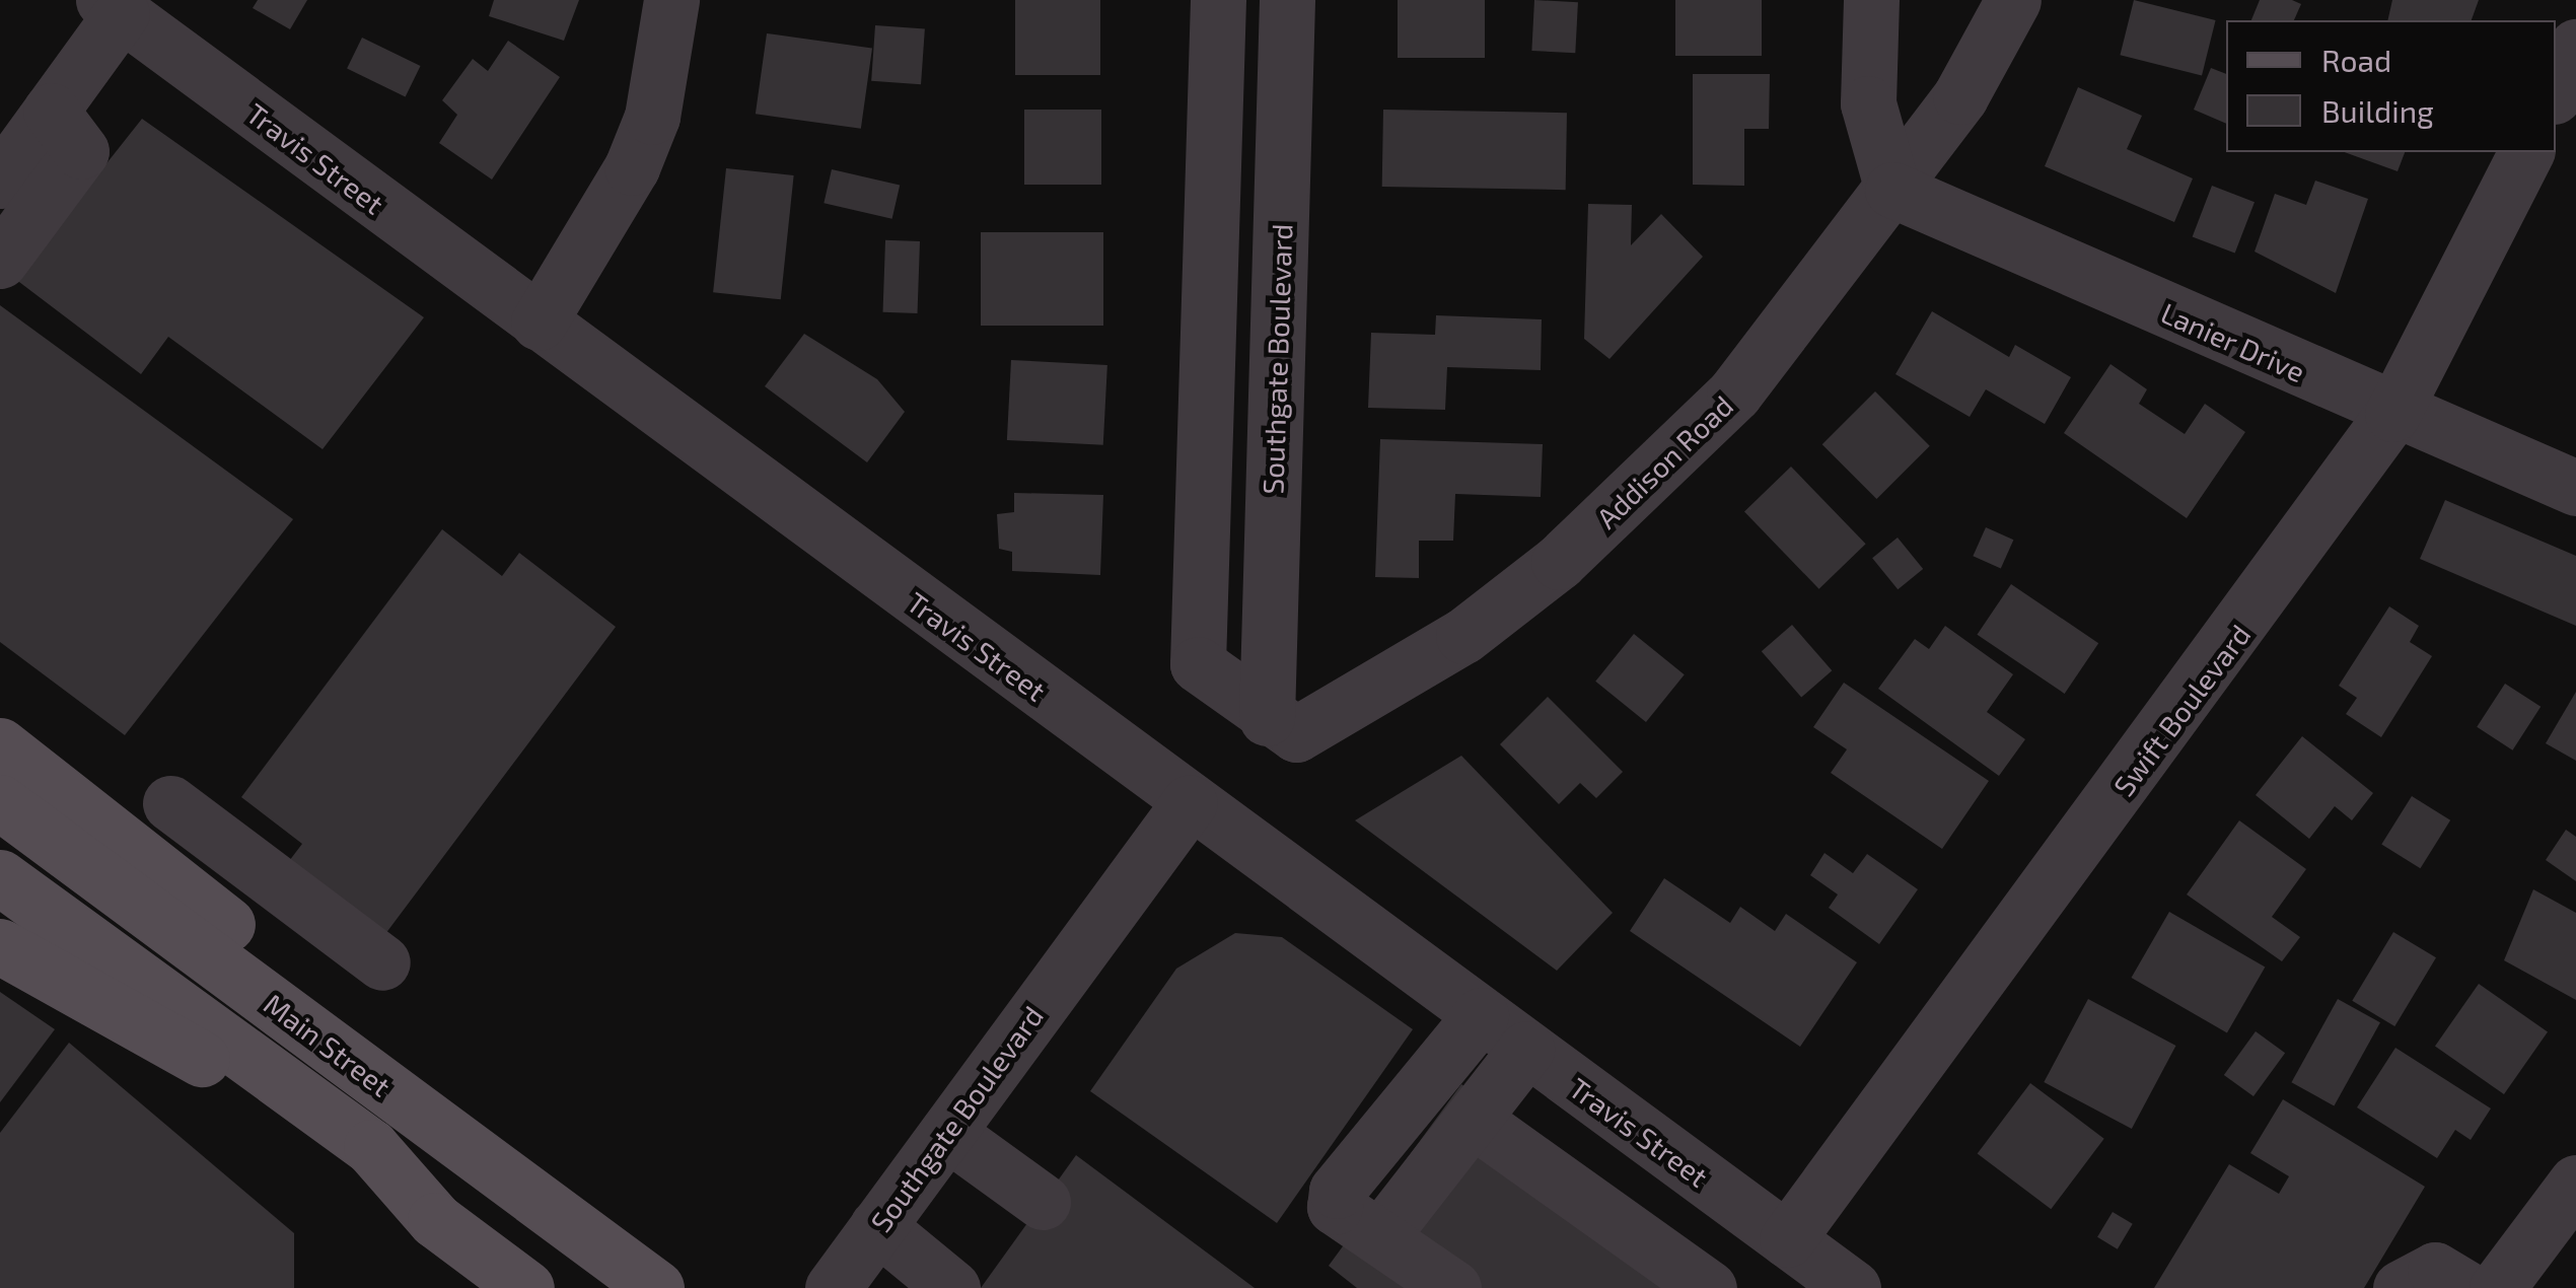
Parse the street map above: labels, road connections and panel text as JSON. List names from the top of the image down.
{
  "streets": {
    "main road": ["Main Street"],
    "street": [
      "Travis Street",
      "Lanier Drive",
      "Southgate Boulevard",
      "Addison Road",
      "Swift Boulevard"
    ]
  },
  "crossings": [
    ["Travis Street", "Southgate Boulevard"],
    ["Travis Street", "Swift Boulevard"],
    ["Lanier Drive", "Addison Road"],
    ["Lanier Drive", "Swift Boulevard"],
    ["Southgate Boulevard", "Addison Road"]
  ],
  "legend": ["Road", "Building"]
}
